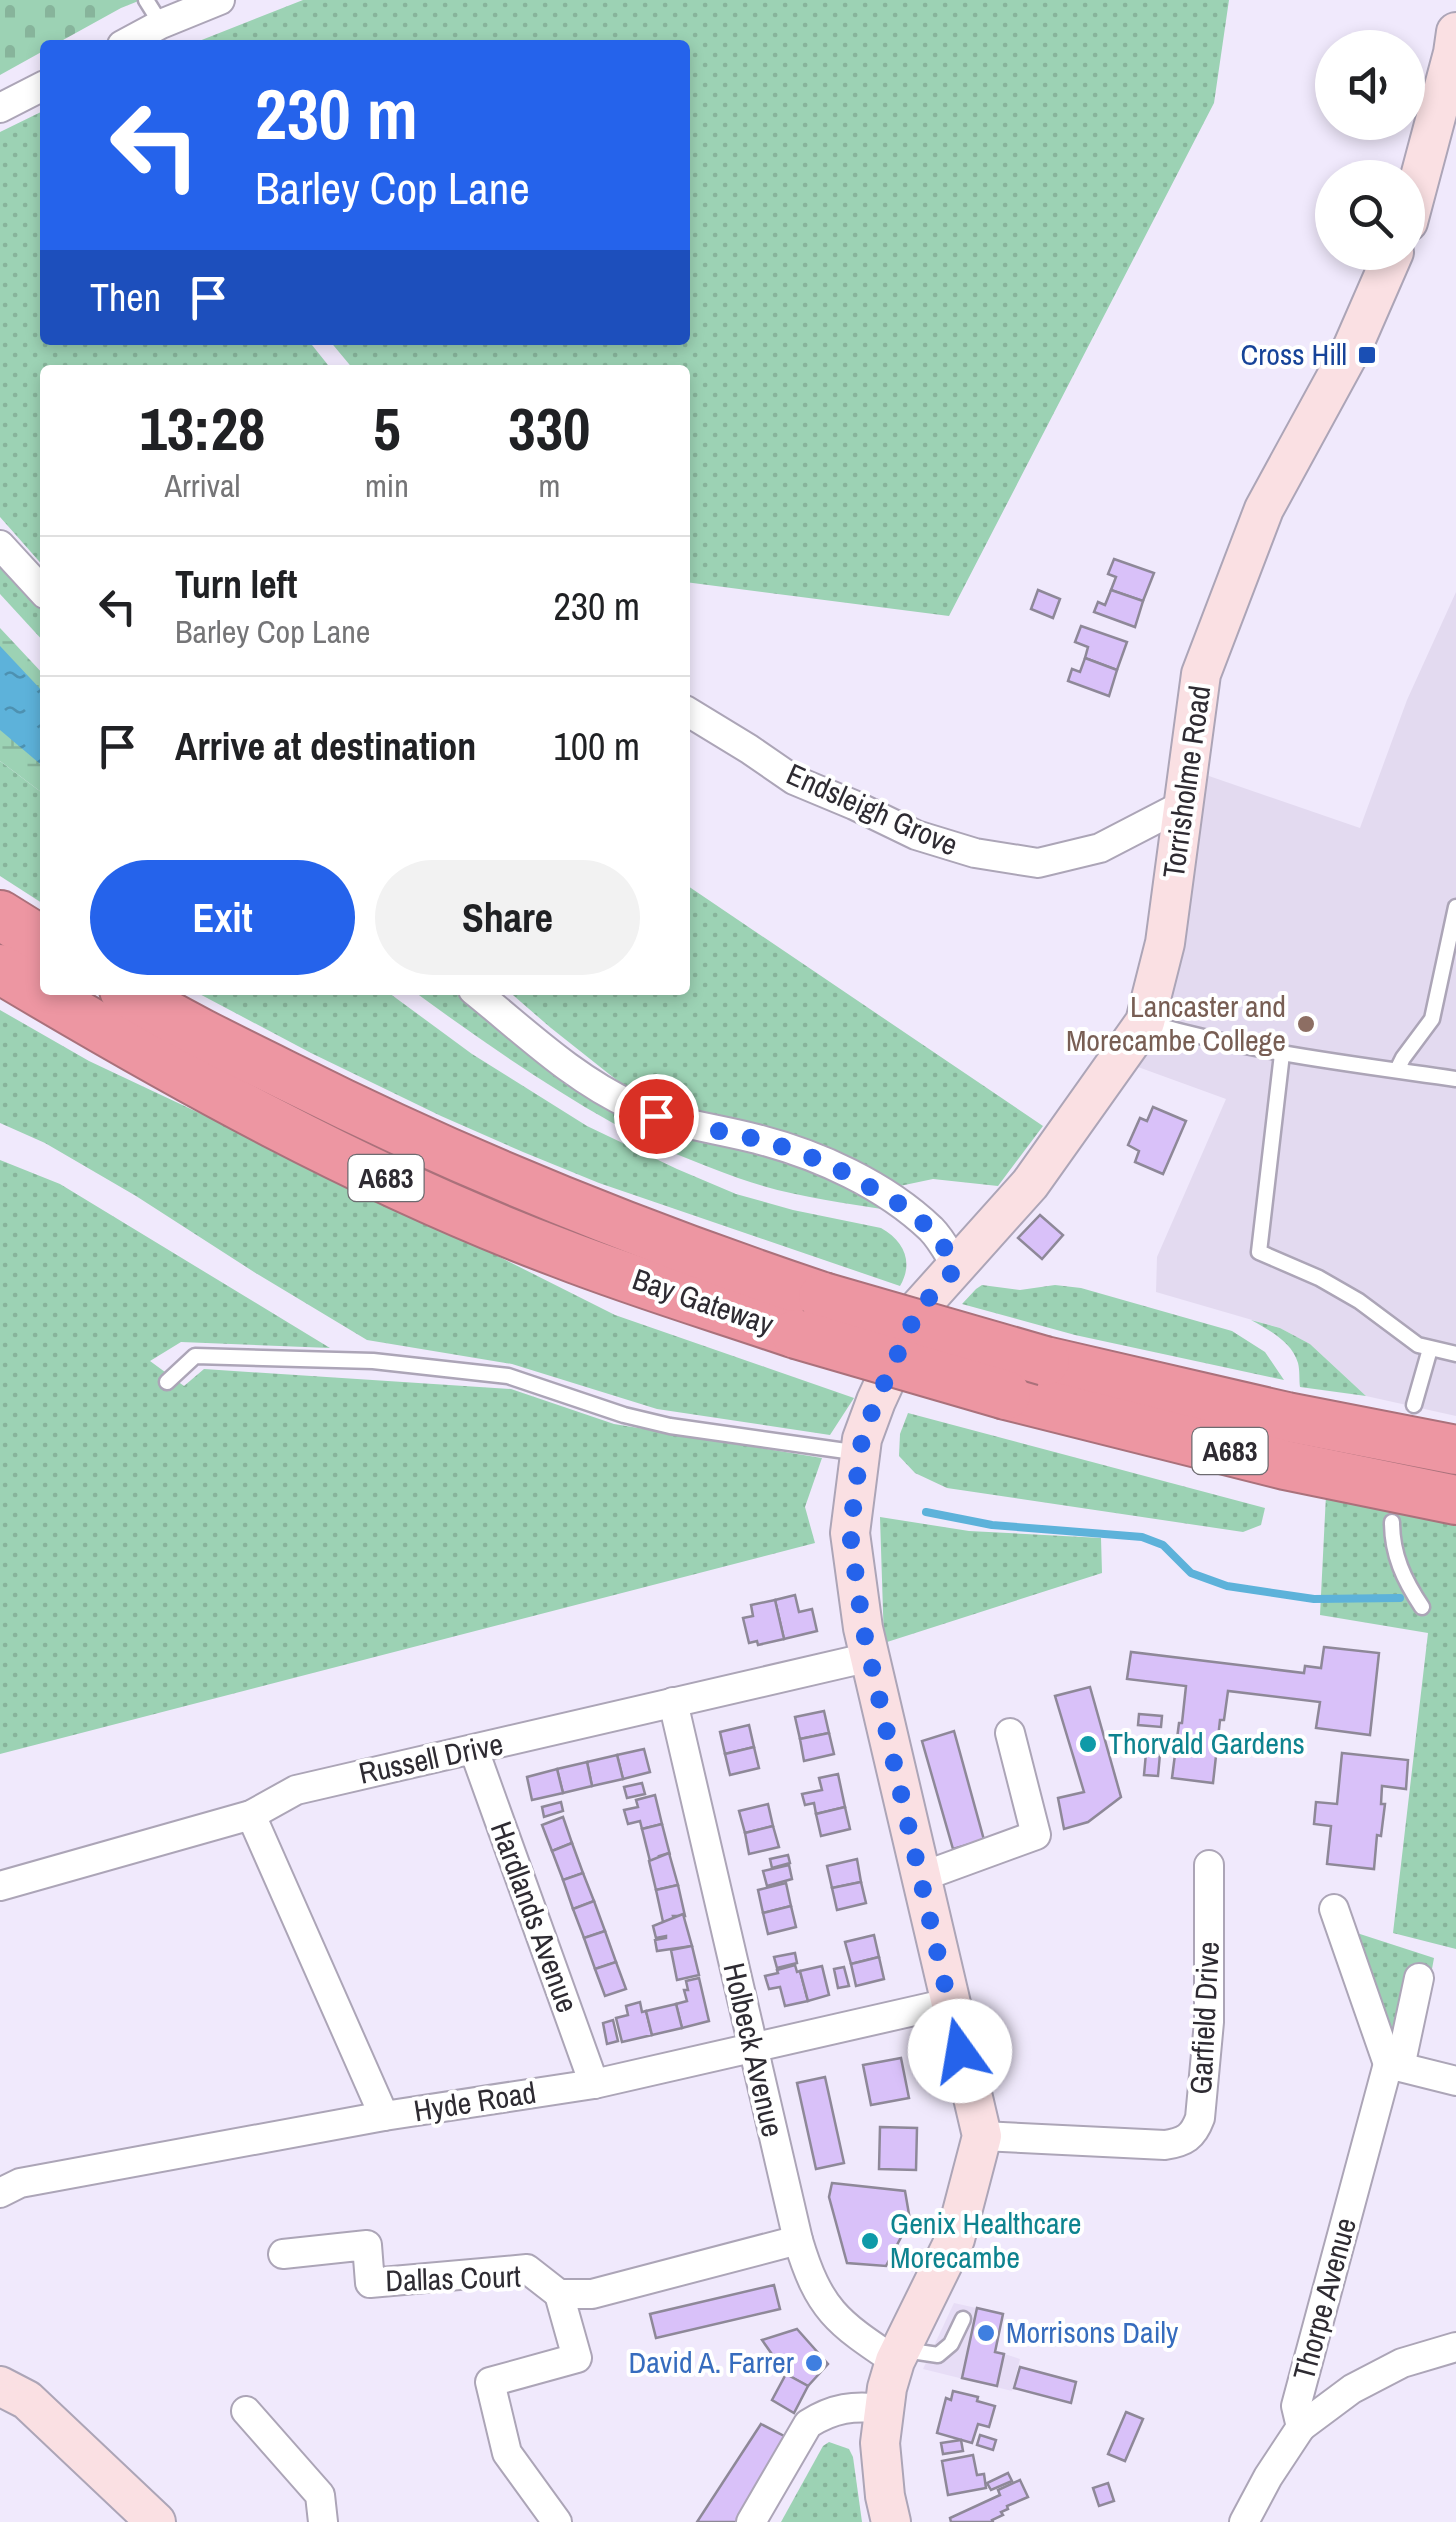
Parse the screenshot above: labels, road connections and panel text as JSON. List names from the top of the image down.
{
  "streets": {
    "highway": ["A683", "Bay Gateway"],
    "main road": ["Torrisholme Road"],
    "street": [
      "Endsleigh Grove",
      "Russell Drive",
      "Hardlands Avenue",
      "Garfield Drive",
      "Holbeck Avenue",
      "Hyde Road",
      "Dallas Court",
      "Thorpe Avenue"
    ]
  },
  "crossings": [
    ["Torrisholme Road", "Endsleigh Grove"],
    ["Torrisholme Road", "Russell Drive"],
    ["Torrisholme Road", "Garfield Drive"],
    ["Torrisholme Road", "Hyde Road"],
    ["Russell Drive", "Hardlands Avenue"],
    ["Russell Drive", "Holbeck Avenue"],
    ["Hardlands Avenue", "Hyde Road"],
    ["Holbeck Avenue", "Hyde Road"],
    ["Holbeck Avenue", "Dallas Court"]
  ],
  "places": {
    "transit": ["Cross Hill"],
    "other": [
      "Lancaster and Morecambe College",
      "Thorvald Gardens",
      "Genix Healthcare Morecambe",
      "Morrisons Daily",
      "David A. Farrer"
    ]
  },
  "page": {
    "turn": ["230 m", "Barley Cop Lane"],
    "then": "Then",
    "eta": [
      "13:28",
      "Arrival",
      "5",
      "min",
      "330",
      "m"
    ],
    "list": [
      {
        "name": "Turn left",
        "note": "Barley Cop Lane",
        "value": "230 m"
      },
      {
        "name": "Arrive at destination",
        "value": "100 m"
      }
    ],
    "buttons": ["Exit", "Share"]
  }
}
